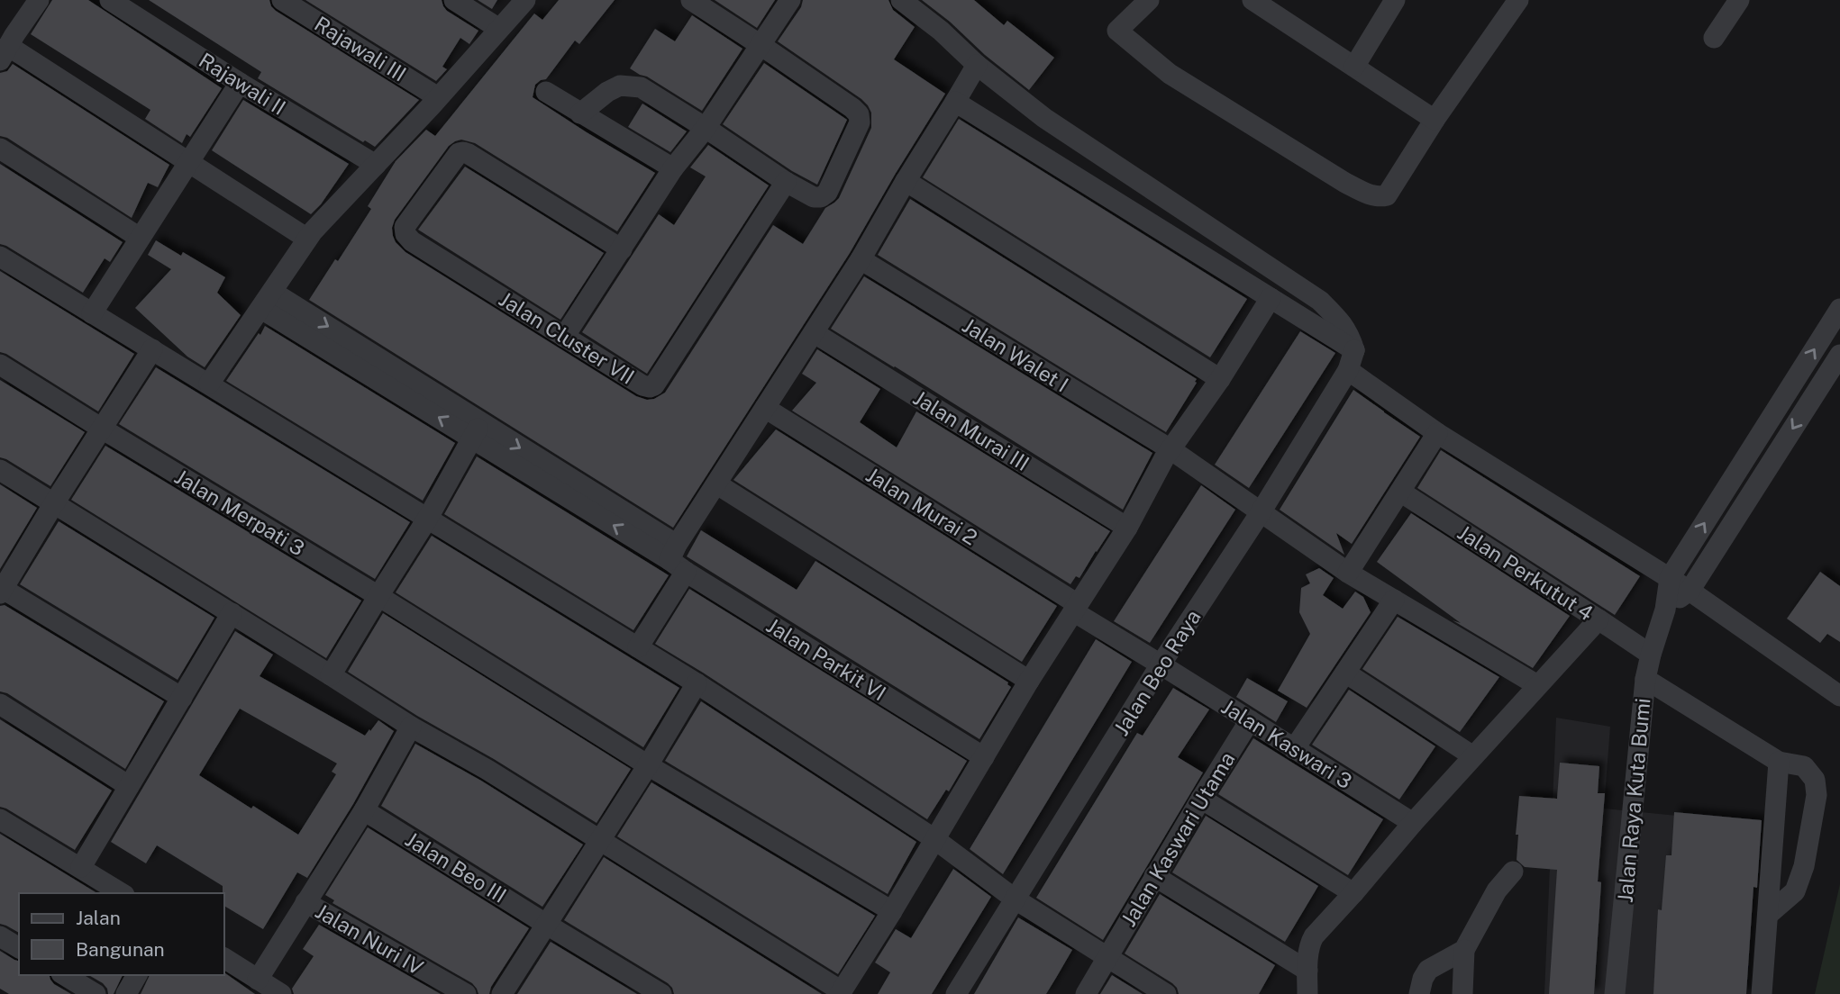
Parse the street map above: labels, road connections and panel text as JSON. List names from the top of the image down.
{
  "streets": {
    "street": [
      "Rajawali III",
      "Rajawali II",
      "Jalan Cluster VII",
      "Jalan Walet I",
      "Jalan Murai III",
      "Jalan Murai 2",
      "Jalan Merpati 3",
      "Jalan Perkutut 4",
      "Jalan Parkit VI",
      "Jalan Beo Raya",
      "Jalan Kaswari 3",
      "Jalan Raya Kuta Bumi",
      "Jalan Kaswari Utama",
      "Jalan Beo III",
      "Jalan Nuri IV"
    ]
  },
  "crossings": [
    ["Jalan Walet I", "Jalan Beo Raya"],
    ["Jalan Murai 2", "Jalan Beo Raya"],
    ["Jalan Murai 2", "Jalan Kaswari 3"],
    ["Jalan Perkutut 4", "Jalan Raya Kuta Bumi"],
    ["Jalan Beo Raya", "Jalan Kaswari 3"],
    ["Jalan Kaswari 3", "Jalan Kaswari Utama"]
  ],
  "legend": ["Jalan", "Bangunan"]
}
